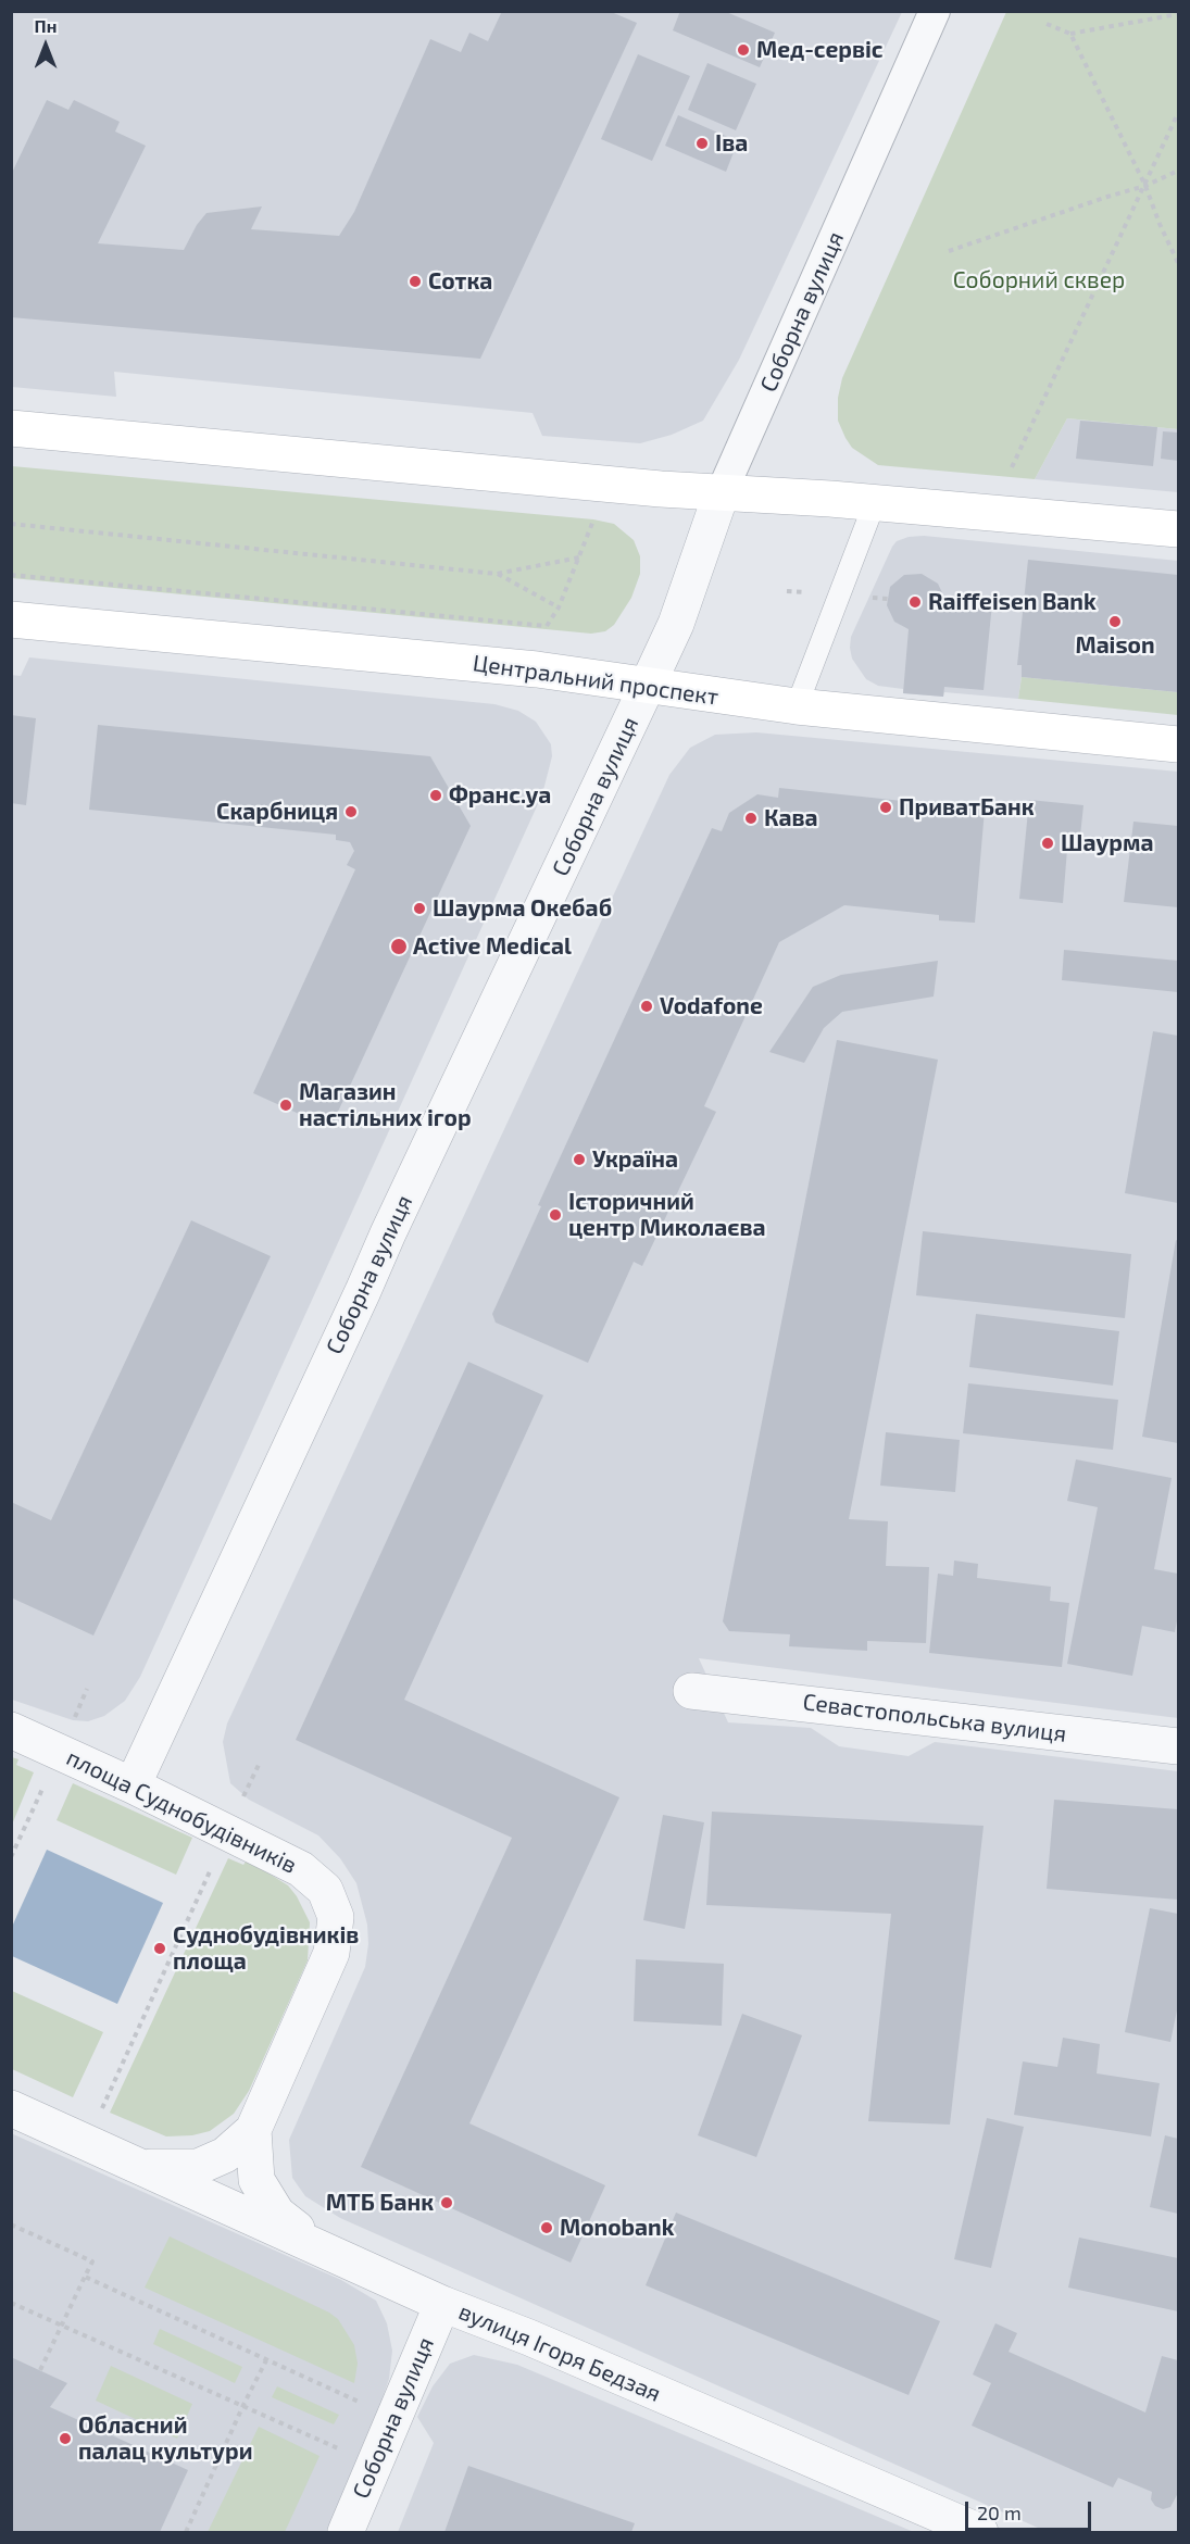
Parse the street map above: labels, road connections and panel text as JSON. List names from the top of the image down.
{
  "streets": {
    "main road": ["Центральний проспект"],
    "street": [
      "Соборна вулиця",
      "Севастопольська вулиця",
      "площа Суднобудівників",
      "вулиця Ігоря Бедзая"
    ]
  },
  "crossings": [
    ["Соборна вулиця", "Центральний проспект"],
    ["Соборна вулиця", "площа Суднобудівників"],
    ["Соборна вулиця", "вулиця Ігоря Бедзая"],
    ["площа Суднобудівників", "вулиця Ігоря Бедзая"]
  ],
  "parks": ["Соборний сквер"],
  "places": [
    "Мед-сервіс",
    "Іва",
    "Сотка",
    "Raiffeisen Bank",
    "Maison",
    "Франс.уа",
    "ПриватБанк",
    "Скарбниця",
    "Кава",
    "Шаурма",
    "Шаурма Окебаб",
    "Active Medical",
    "Vodafone",
    "Магазин настільних ігор",
    "Україна",
    "Історичний центр Миколаєва",
    "Суднобудівників площа",
    "МТБ Банк",
    "Monobank",
    "Обласний палац культури"
  ],
  "scale_bar": "20 m",
  "north": "top"
}
